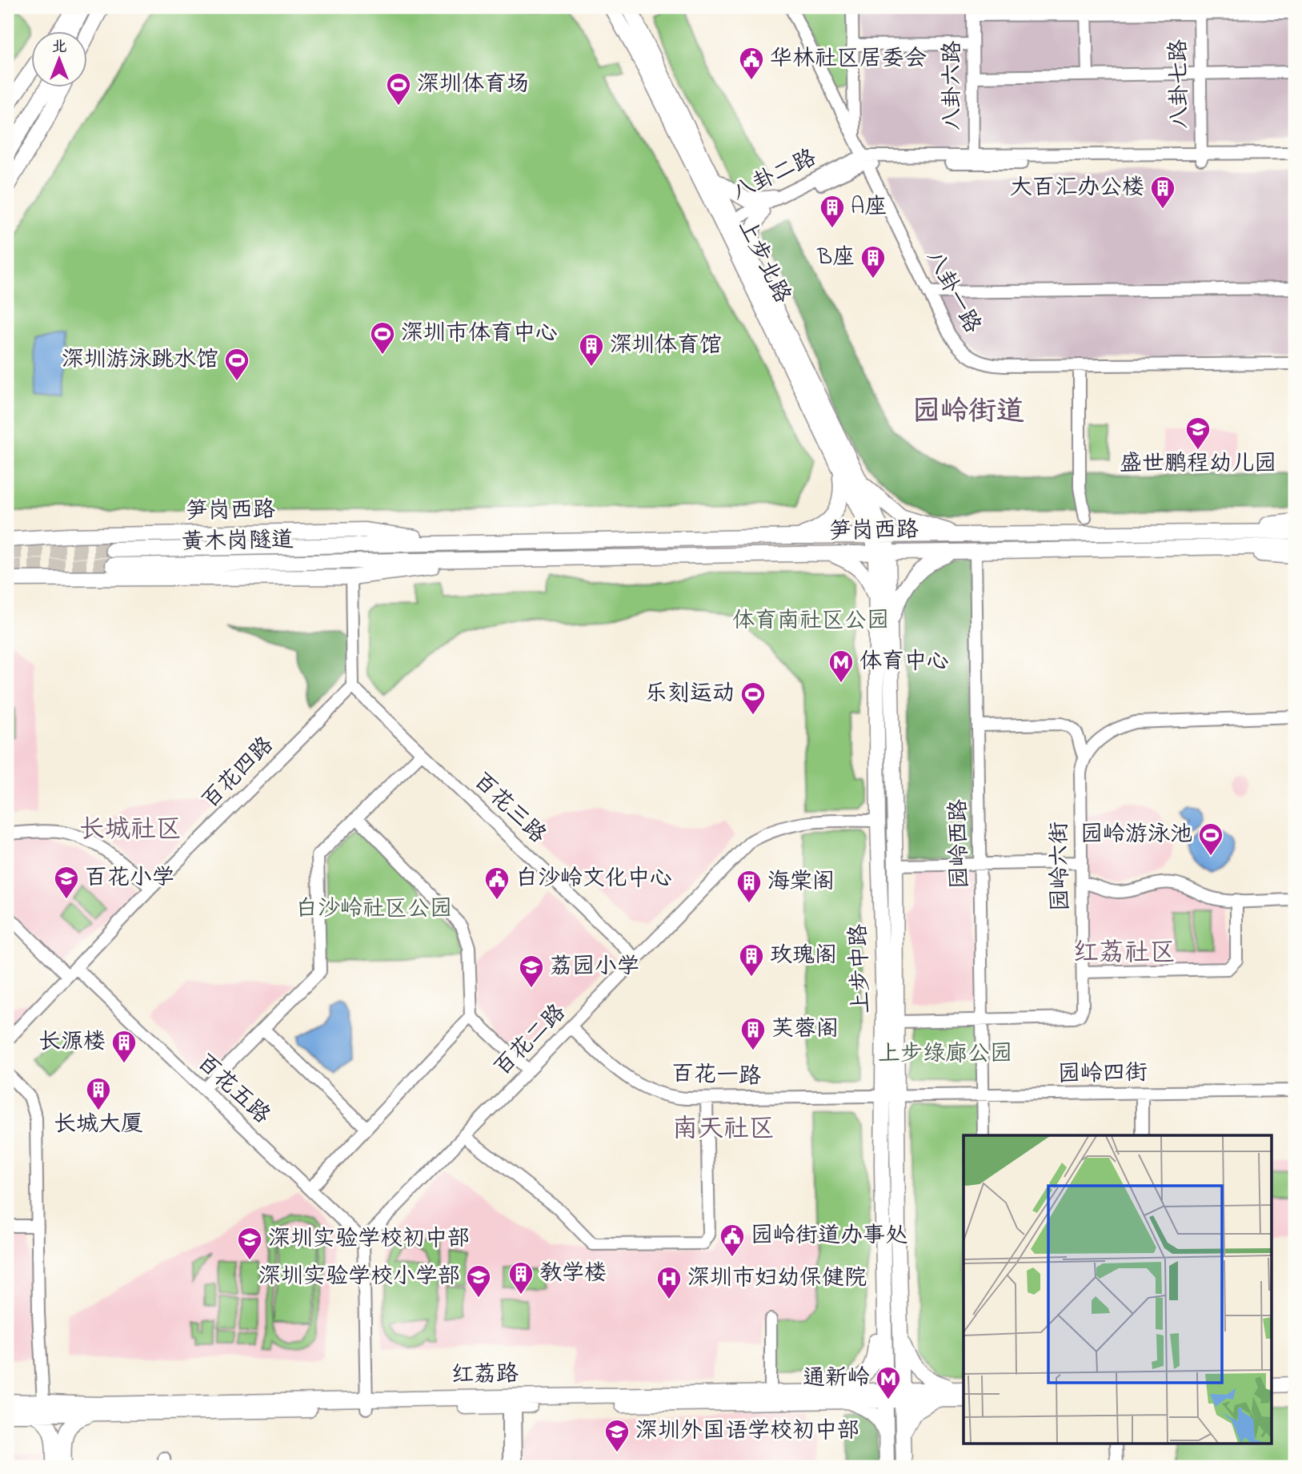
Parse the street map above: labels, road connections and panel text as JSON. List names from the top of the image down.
{
  "streets": {
    "main road": [
      "上步北路",
      "笋岗西路",
      "黄木岗隧道",
      "上步中路",
      "红荔路"
    ],
    "street": [
      "八卦七路",
      "八卦六路",
      "八卦二路",
      "八卦一路",
      "百花四路",
      "百花三路",
      "园岭西路",
      "园岭六街",
      "百花二路",
      "园岭四街",
      "百花一路",
      "百花五路"
    ]
  },
  "crossings": [
    ["八卦七路", "八卦二路"],
    ["八卦六路", "八卦二路"],
    ["八卦二路", "上步北路"],
    ["八卦二路", "八卦一路"],
    ["上步北路", "笋岗西路"],
    ["上步北路", "上步中路"],
    ["笋岗西路", "黄木岗隧道"],
    ["笋岗西路", "园岭西路"],
    ["笋岗西路", "上步中路"],
    ["百花四路", "百花三路"],
    ["百花四路", "百花五路"],
    ["百花三路", "百花二路"],
    ["园岭西路", "园岭六街"],
    ["园岭西路", "园岭四街"],
    ["园岭六街", "上步中路"],
    ["上步中路", "百花二路"],
    ["上步中路", "园岭四街"],
    ["上步中路", "百花一路"],
    ["上步中路", "红荔路"],
    ["百花二路", "百花一路"],
    ["百花二路", "百花五路"],
    ["园岭四街", "百花一路"]
  ],
  "districts": [
    "园岭街道",
    "长城社区",
    "红荔社区",
    "南天社区"
  ],
  "parks": ["体育南社区公园", "白沙岭社区公园", "上步绿廊公园"],
  "places": {
    "public building": ["华林社区居委会", "白沙岭文化中心", "园岭街道办事处"],
    "sports": [
      "深圳体育场",
      "深圳市体育中心",
      "深圳游泳跳水馆",
      "乐刻运动",
      "园岭游泳池"
    ],
    "building": [
      "大百汇办公楼",
      "A座",
      "B座",
      "深圳体育馆",
      "海棠阁",
      "玫瑰阁",
      "芙蓉阁",
      "长源楼",
      "长城大厦",
      "教学楼"
    ],
    "school or university": [
      "盛世鹏程幼儿园",
      "百花小学",
      "荔园小学",
      "深圳实验学校初中部",
      "深圳实验学校小学部",
      "深圳外国语学校初中部"
    ],
    "metro station": ["体育中心", "通新岭"],
    "hospital": ["深圳市妇幼保健院"]
  },
  "north": "top"
}
